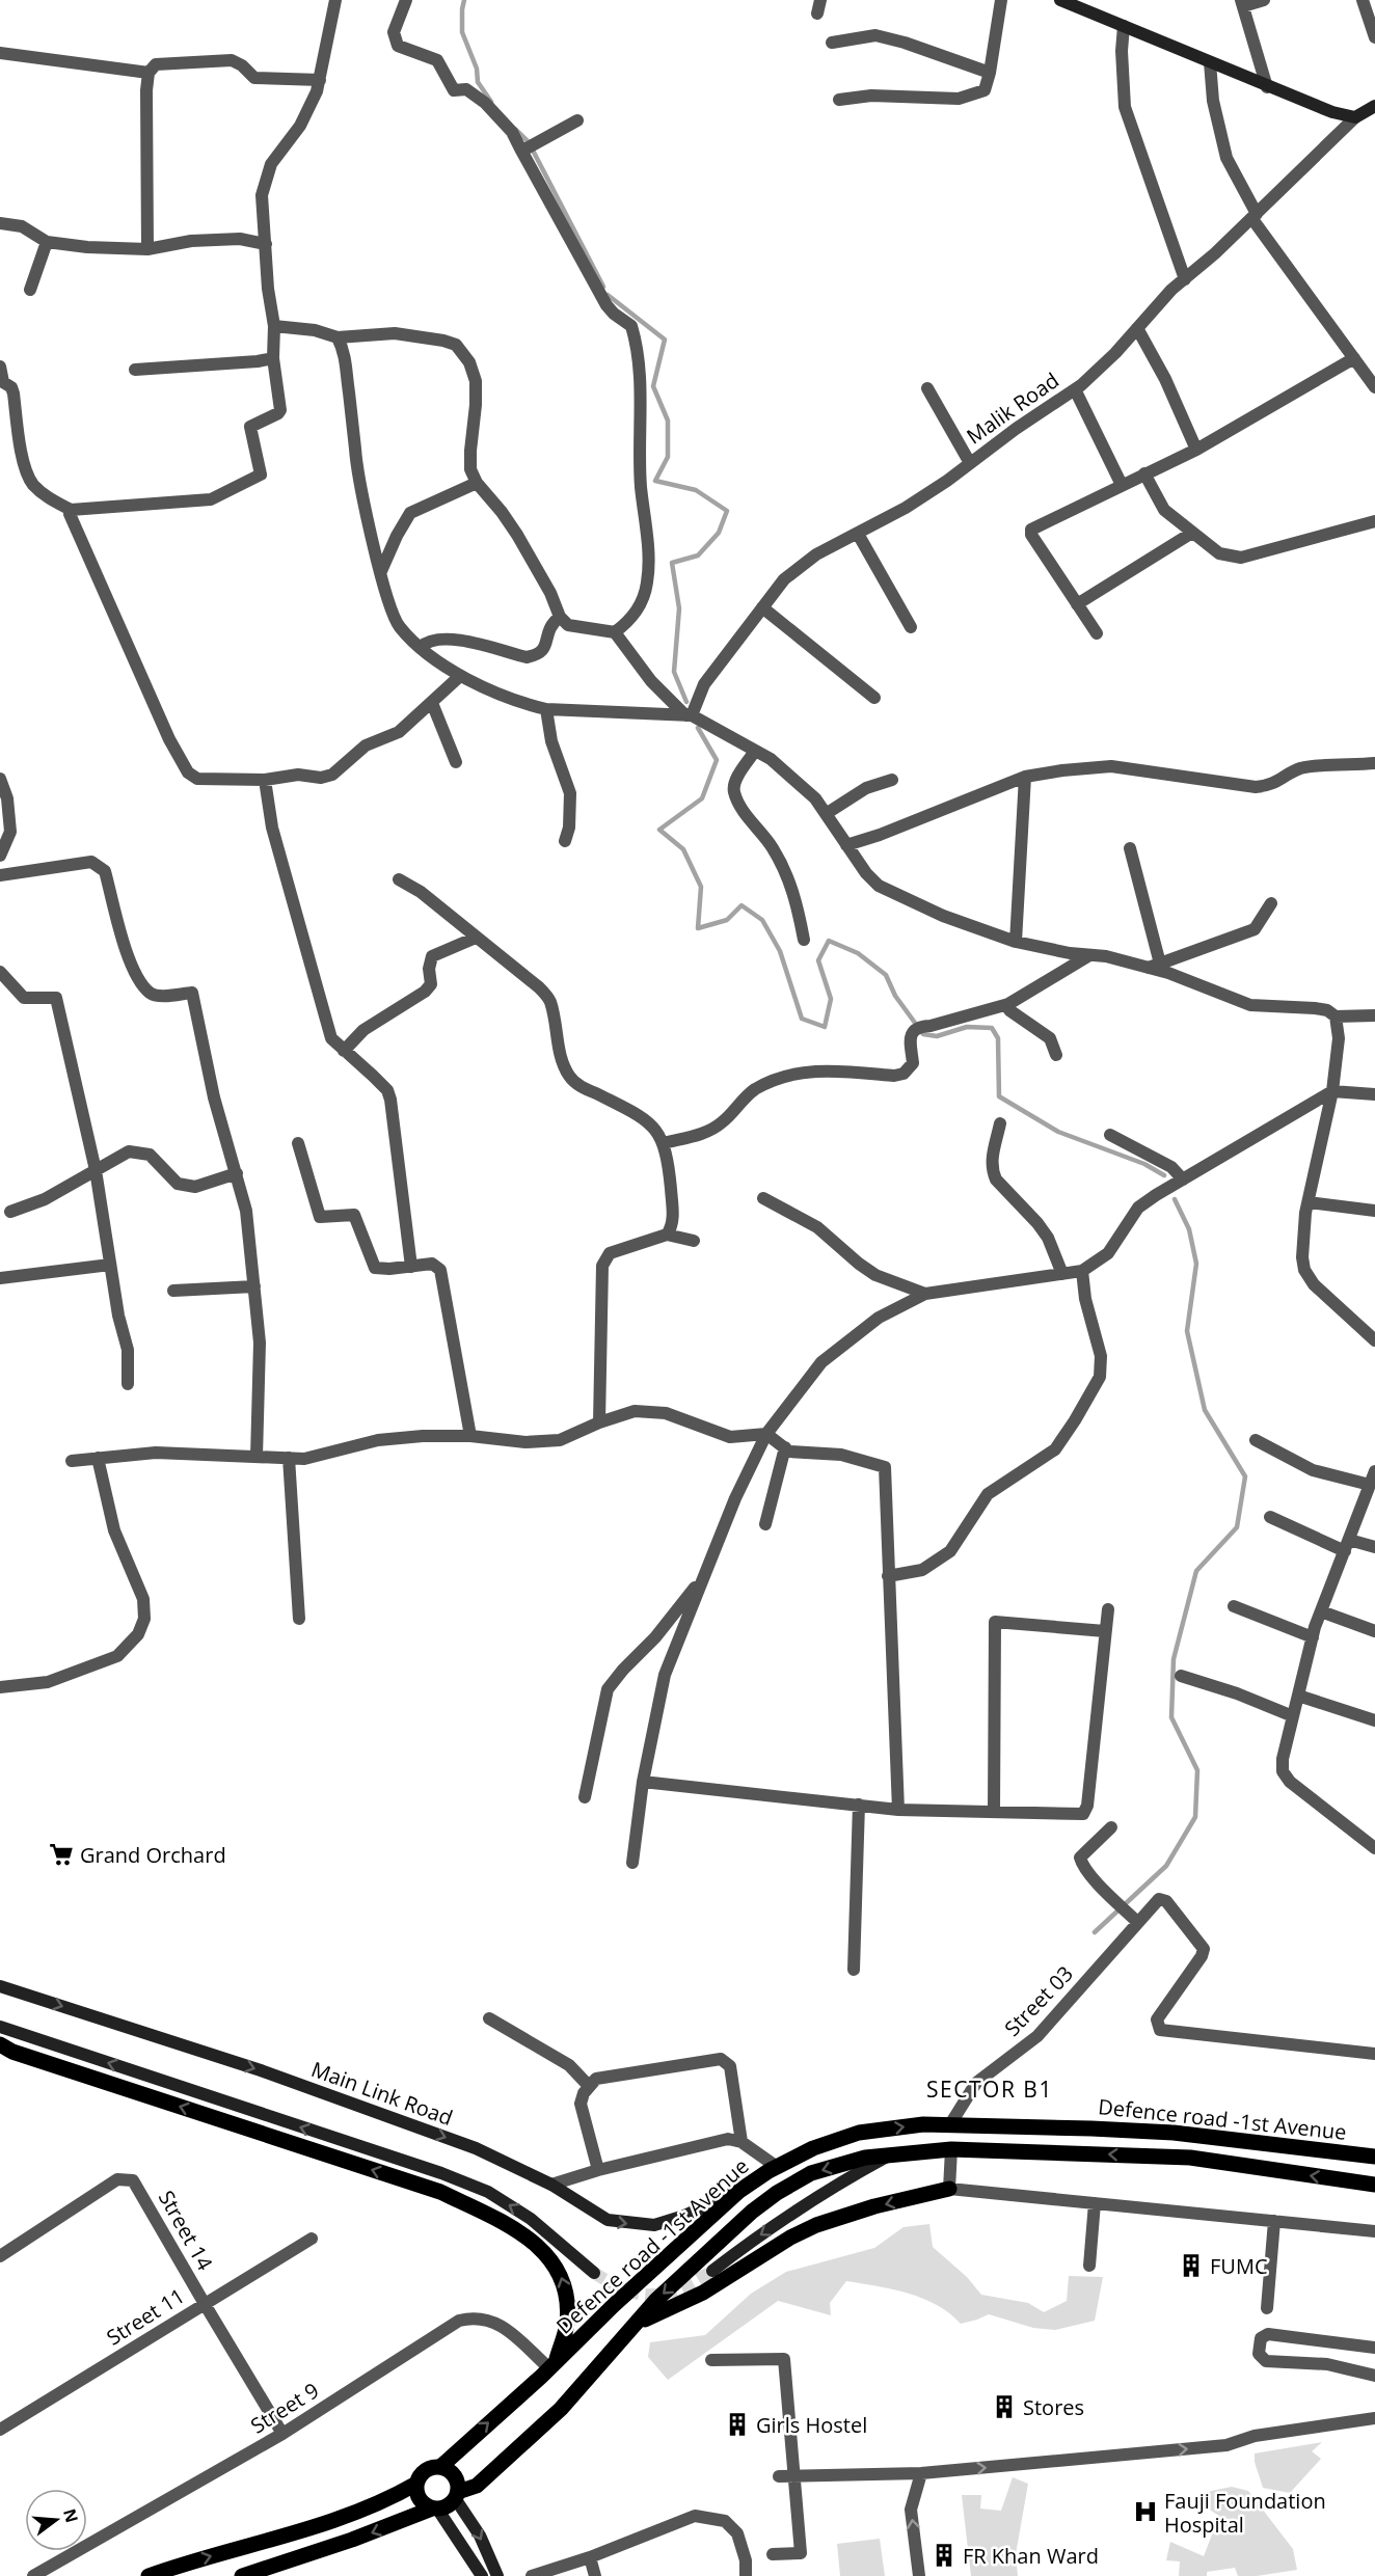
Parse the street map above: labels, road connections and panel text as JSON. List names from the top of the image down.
{
  "streets": {
    "main road": ["Defence road -1st Avenue"],
    "street": [
      "Malik Road",
      "Street 03",
      "Main Link Road",
      "Street 14",
      "Street 11",
      "Street 9"
    ]
  },
  "crossings": [
    ["Street 03", "Defence road -1st Avenue"],
    ["Main Link Road", "Defence road -1st Avenue"],
    ["Defence road -1st Avenue", "Street 9"],
    ["Street 14", "Street 11"],
    ["Street 14", "Street 9"]
  ],
  "districts": ["SECTOR B1"],
  "places": {
    "supermarket": ["Grand Orchard"],
    "building": [
      "FUMC",
      "Stores",
      "Girls Hostel",
      "FR Khan Ward"
    ],
    "hospital": ["Fauji Foundation Hospital"]
  },
  "north": "right"
}
